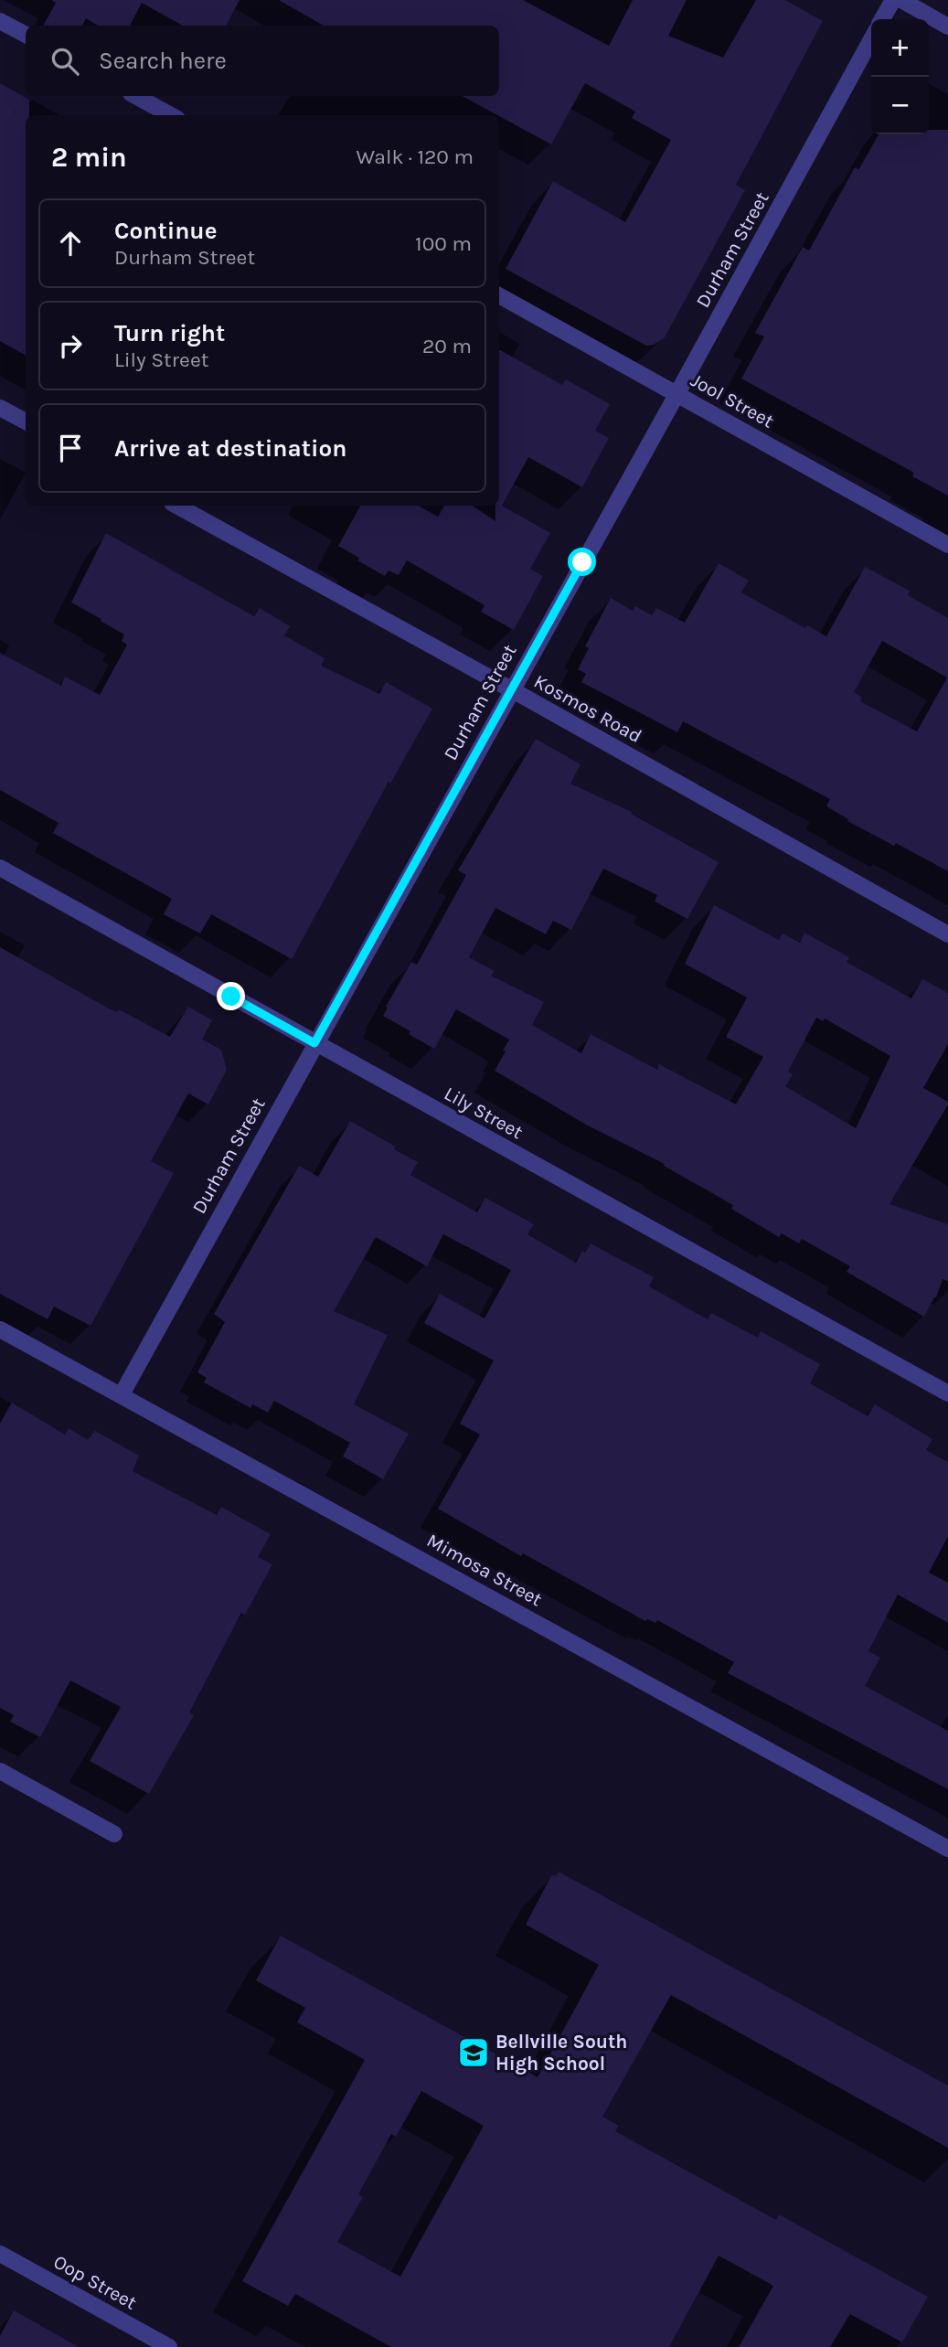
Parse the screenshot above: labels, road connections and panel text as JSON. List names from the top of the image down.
{
  "streets": {
    "street": [
      "Durham Street",
      "Jool Street",
      "Kosmos Road",
      "Lily Street",
      "Mimosa Street",
      "Oop Street"
    ]
  },
  "crossings": [
    ["Durham Street", "Jool Street"],
    ["Durham Street", "Kosmos Road"],
    ["Durham Street", "Lily Street"],
    ["Durham Street", "Mimosa Street"]
  ],
  "places": {
    "school or university": ["Bellville South High School"]
  },
  "page": {
    "map_buttons": ["+", "−"],
    "search": "Search here",
    "heading": ["2 min", "Walk · 120 m"],
    "list": [
      ["Continue", "Durham Street", "100 m"],
      ["Turn right", "Lily Street", "20 m"],
      "Arrive at destination"
    ]
  }
}
